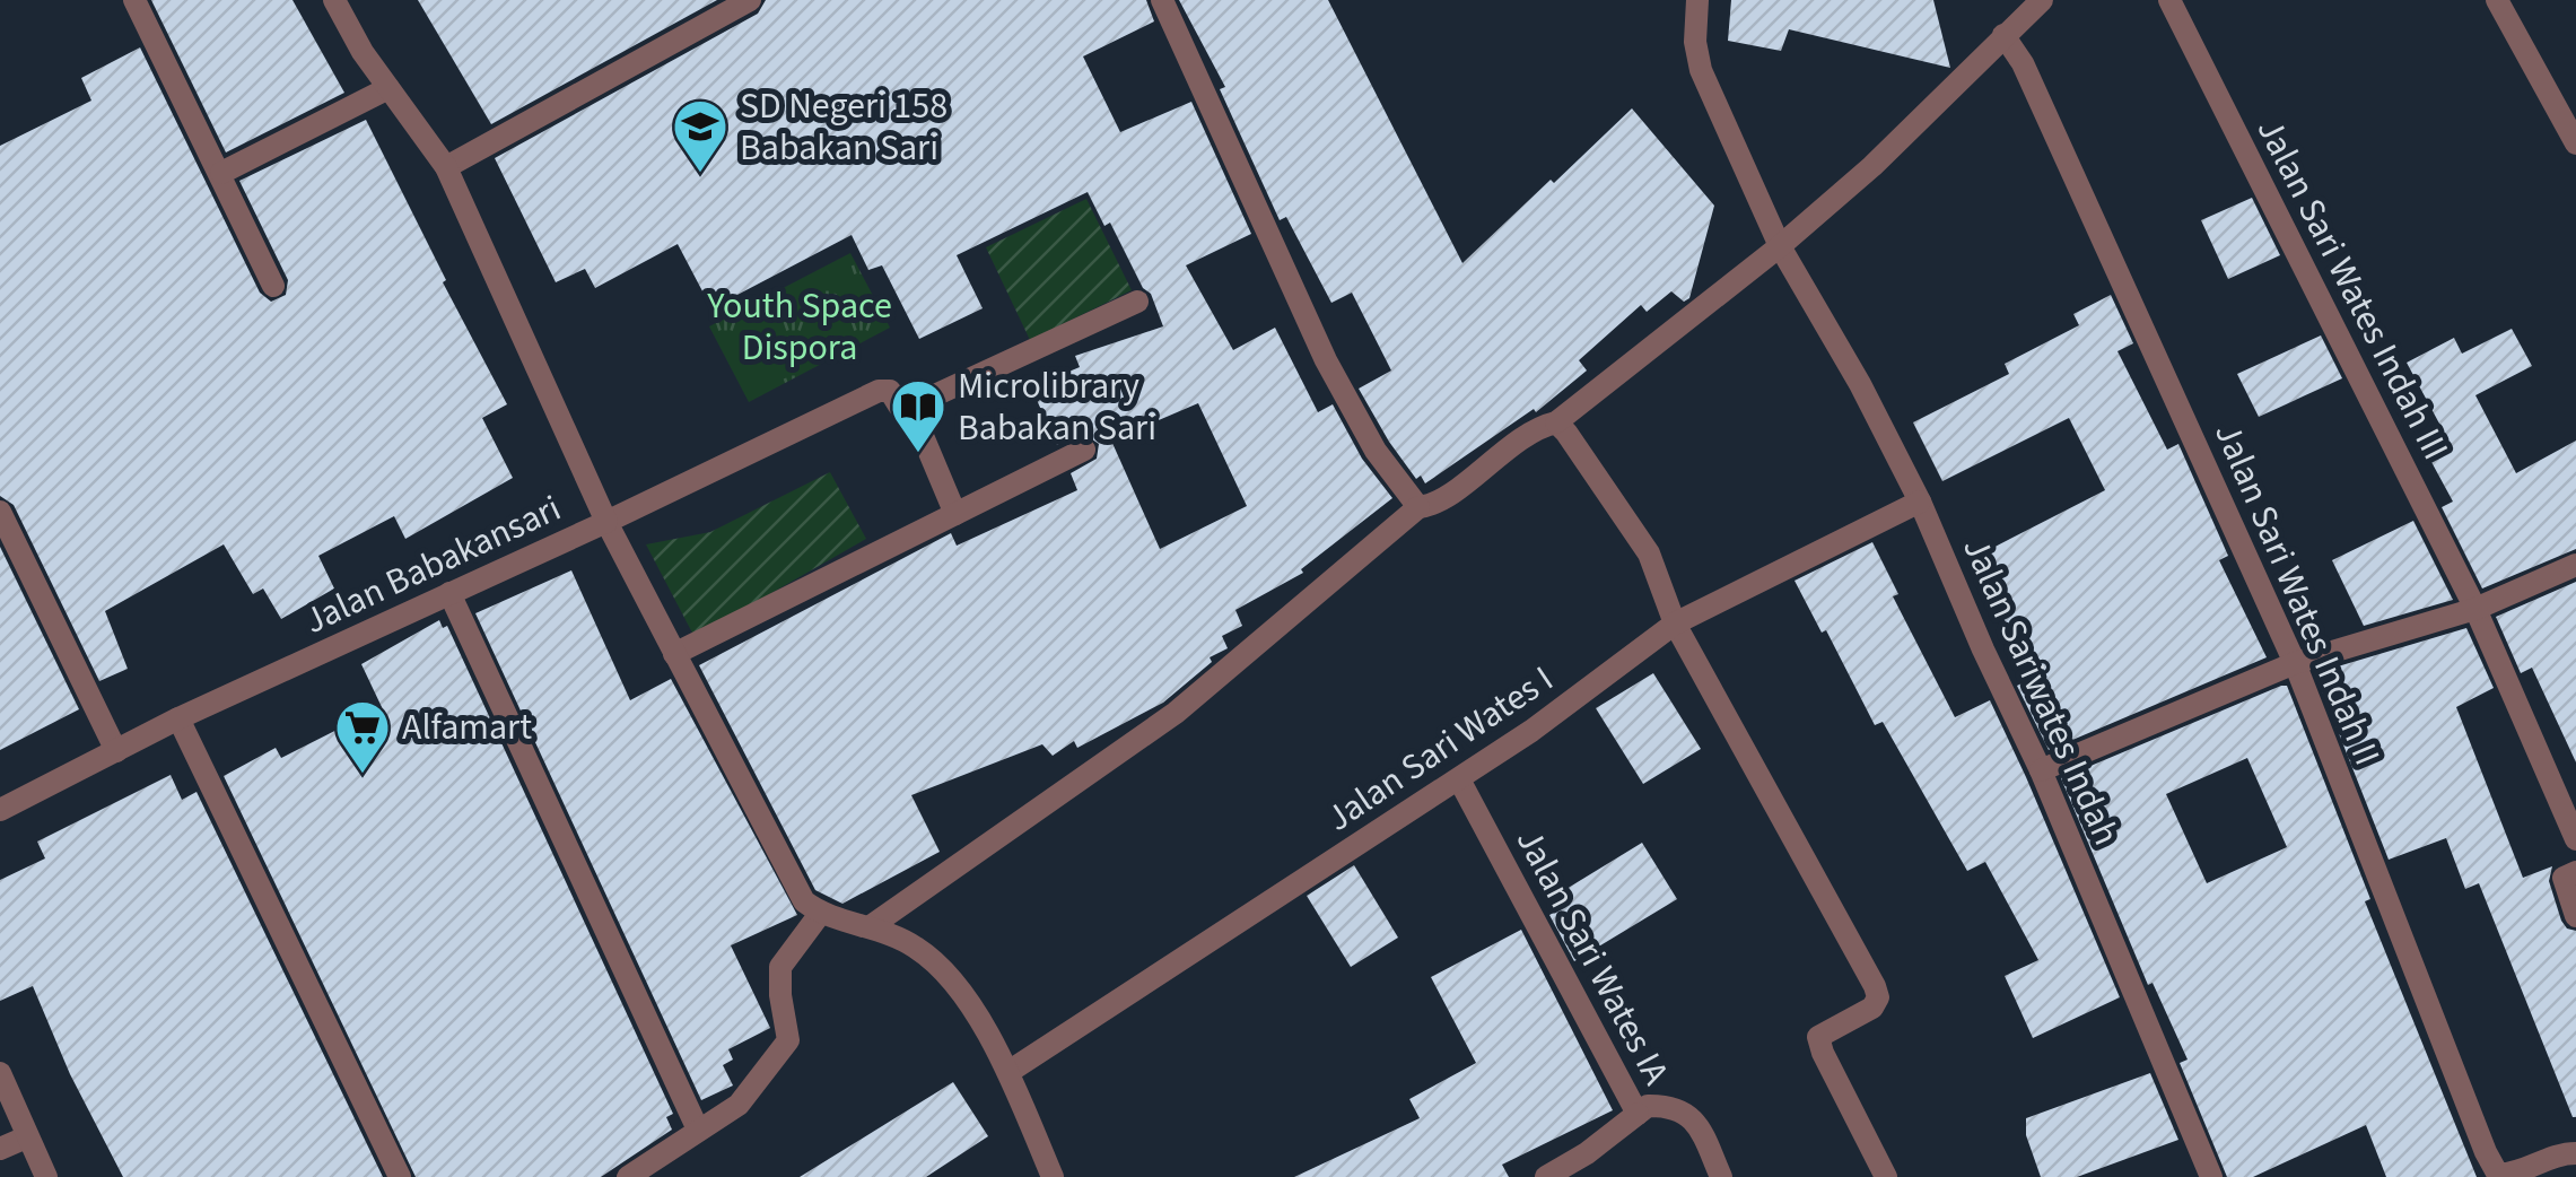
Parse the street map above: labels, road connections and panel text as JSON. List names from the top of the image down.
{
  "streets": {
    "street": [
      "Jalan Sari Wates Indah III",
      "Jalan Babakansari",
      "Jalan Sari Wates Indah II",
      "Jalan Sariwates Indah",
      "Jalan Sari Wates I",
      "Jalan Sari Wates IA"
    ]
  },
  "crossings": [
    ["Jalan Sariwates Indah", "Jalan Sari Wates I"],
    ["Jalan Sari Wates I", "Jalan Sari Wates IA"]
  ],
  "parks": ["Youth Space Dispora"],
  "places": {
    "school or university": ["SD Negeri 158 Babakan Sari"],
    "library": ["Microlibrary Babakan Sari"],
    "supermarket": ["Alfamart"]
  }
}
